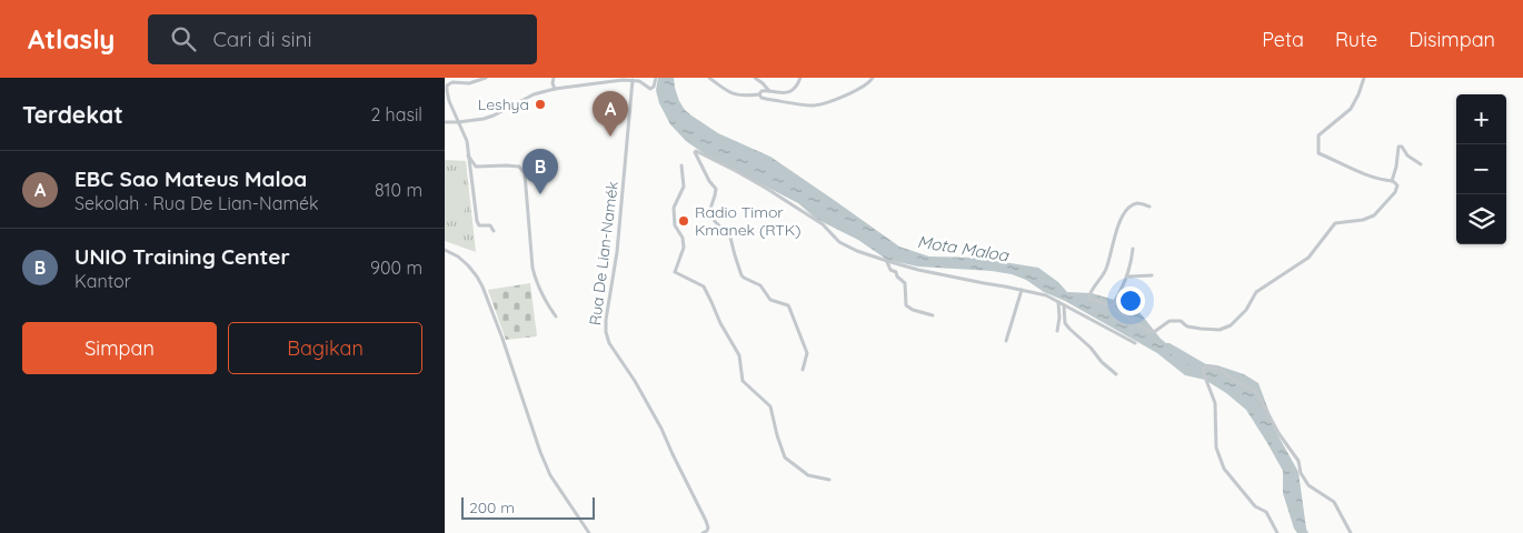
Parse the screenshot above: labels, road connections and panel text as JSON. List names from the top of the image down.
{
  "streets": {
    "street": ["Rua De Lian-Namék"]
  },
  "water": ["Mota Maloa"],
  "places": ["Leshya", "Radio Timor Kmanek (RTK)"],
  "scale_bar": "200 m",
  "page": {
    "header": "Atlasly",
    "search": "Cari di sini",
    "nav": ["Peta", "Rute", "Disimpan"],
    "heading": ["Terdekat", "2 hasil"],
    "pins": ["A", "B"],
    "map_buttons": ["+", "−"],
    "list": [
      {
        "mark": "A",
        "name": "EBC Sao Mateus Maloa",
        "note": "Sekolah · Rua De Lian-Namék",
        "value": "810 m"
      },
      {
        "mark": "B",
        "name": "UNIO Training Center",
        "note": "Kantor",
        "value": "900 m"
      }
    ],
    "buttons": ["Simpan", "Bagikan"],
    "scale": "200 m"
  }
}
